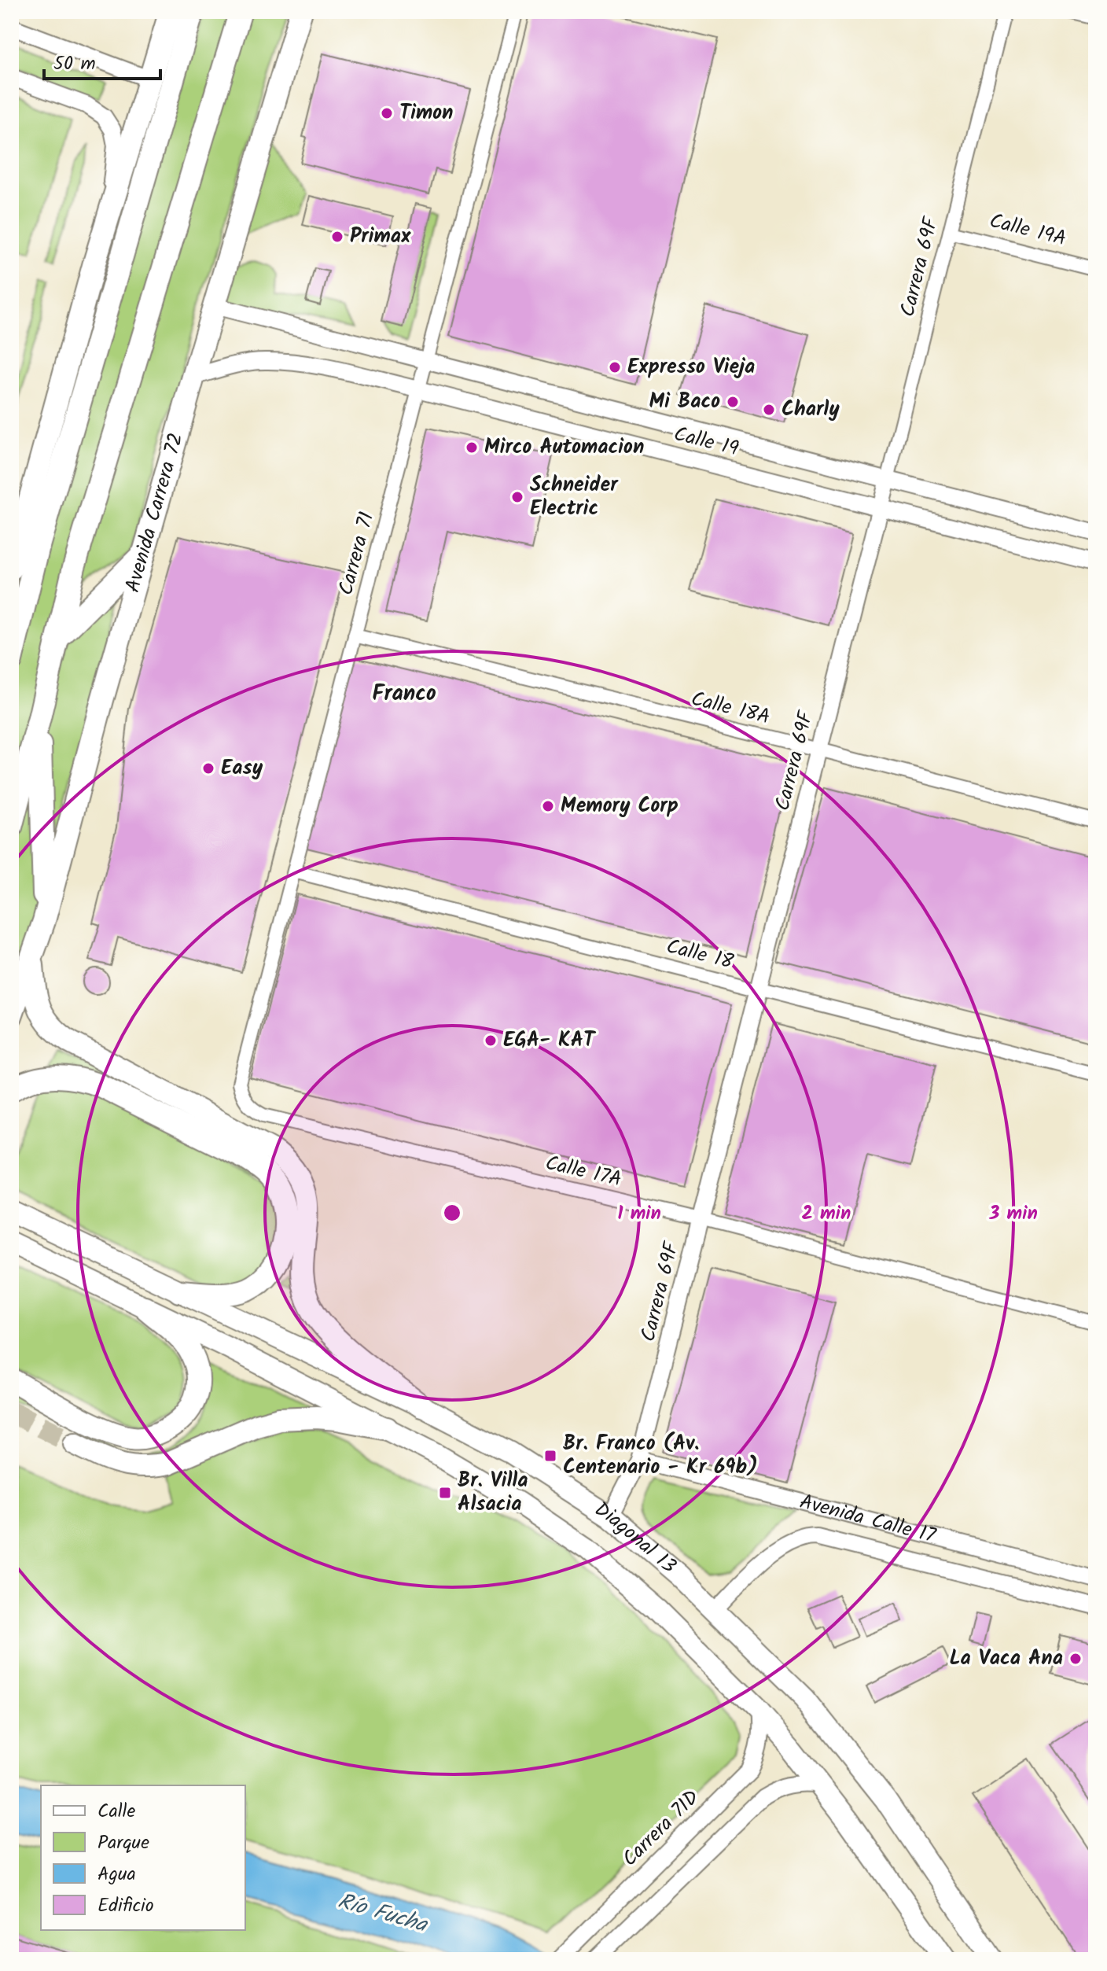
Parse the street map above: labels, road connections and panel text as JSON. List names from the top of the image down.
{
  "streets": {
    "highway": ["Avenida Carrera 72"],
    "main road": ["Diagonal 13"],
    "street": [
      "Calle 19A",
      "Carrera 69F",
      "Calle 19",
      "Carrera 71",
      "Calle 18A",
      "Calle 18",
      "Calle 17A",
      "Avenida Calle 17",
      "Carrera 71D"
    ]
  },
  "crossings": [
    ["Calle 19A", "Carrera 69F"],
    ["Carrera 69F", "Calle 19"],
    ["Carrera 69F", "Calle 18A"],
    ["Carrera 69F", "Calle 18"],
    ["Carrera 69F", "Calle 17A"],
    ["Carrera 69F", "Avenida Calle 17"],
    ["Carrera 69F", "Diagonal 13"],
    ["Calle 19", "Avenida Carrera 72"],
    ["Calle 19", "Carrera 71"],
    ["Carrera 71", "Calle 18A"],
    ["Carrera 71", "Calle 18"],
    ["Carrera 71", "Calle 17A"],
    ["Avenida Calle 17", "Diagonal 13"],
    ["Diagonal 13", "Carrera 71D"]
  ],
  "districts": ["Franco"],
  "water": ["Río Fucha"],
  "places": {
    "other": [
      "Timon",
      "Primax",
      "Expresso Vieja",
      "Mi Baco",
      "Charly",
      "Mirco Automacion",
      "Schneider Electric",
      "Easy",
      "Memory Corp",
      "EGA- KAT",
      "La Vaca Ana"
    ],
    "transit": ["Br. Franco (Av. Centenario - Kr 69b)", "Br. Villa Alsacia"]
  },
  "legend": [
    "Calle",
    "Parque",
    "Agua",
    "Edificio"
  ],
  "scale_bar": "50 m",
  "rings": ["1 min", "2 min", "3 min"]
}
